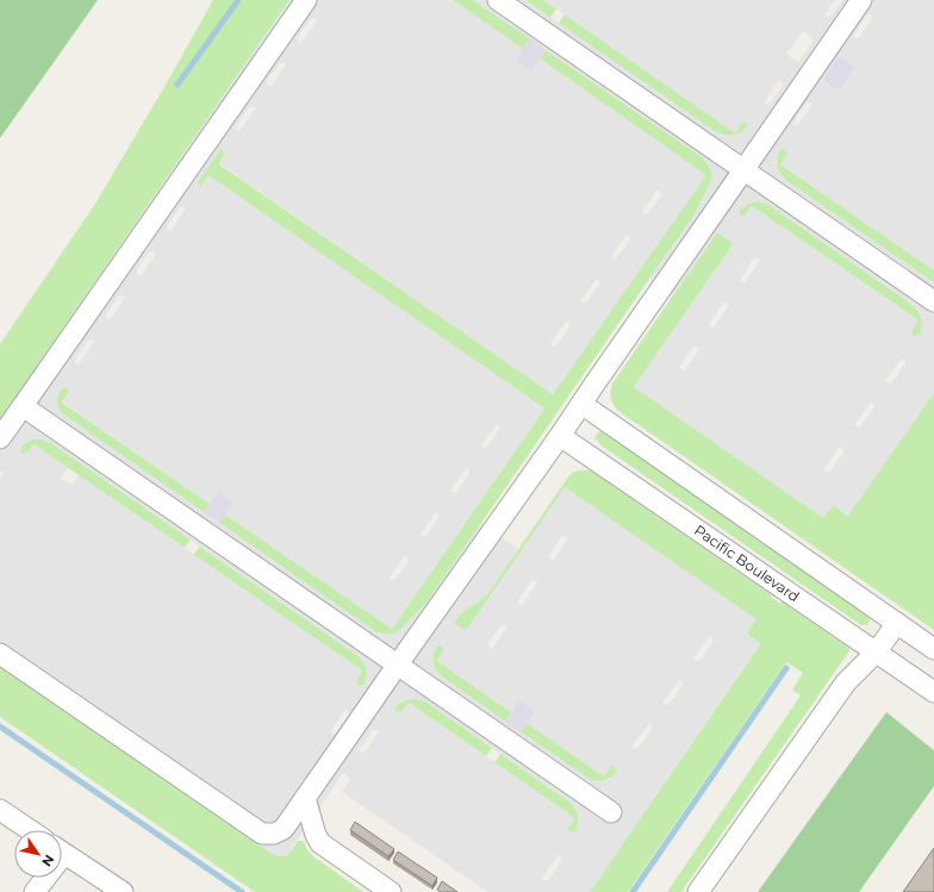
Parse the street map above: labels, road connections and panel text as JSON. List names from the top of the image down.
{
  "streets": {
    "street": ["Pacific Boulevard"]
  },
  "north": "bottom right"
}
